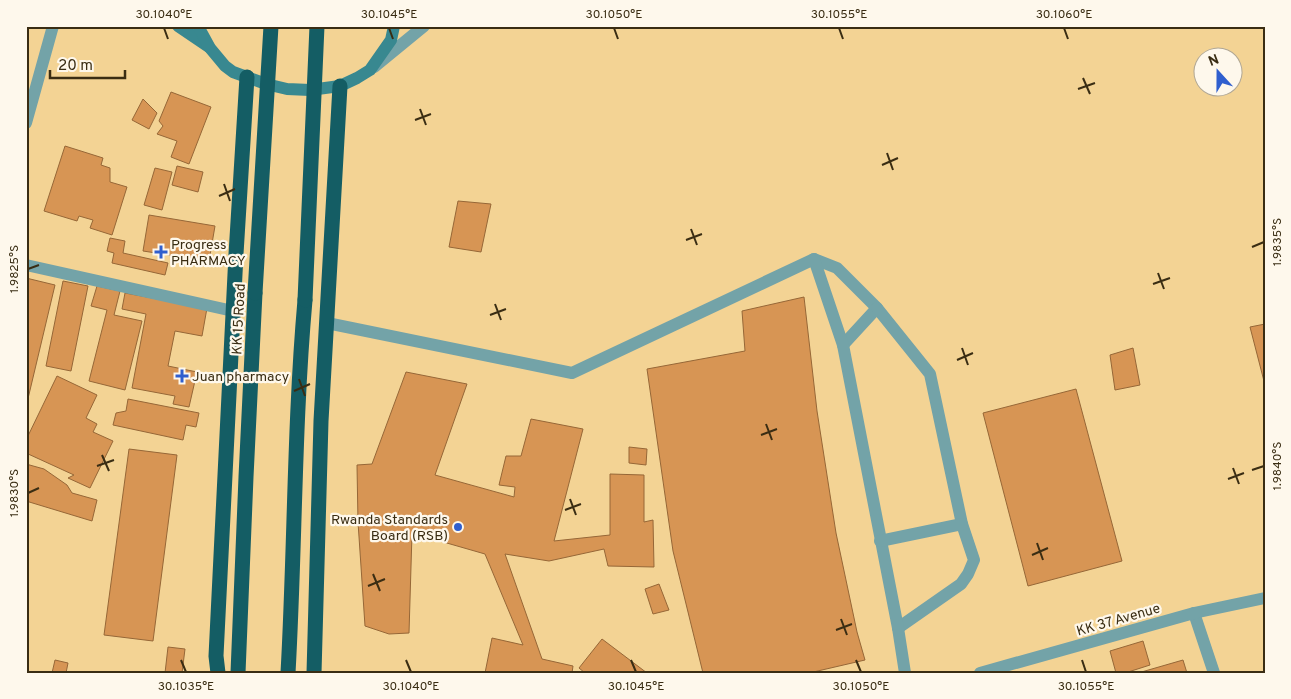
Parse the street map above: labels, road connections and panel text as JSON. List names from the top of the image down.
{
  "streets": {
    "highway": ["KK 15 Road"],
    "street": ["KK 37 Avenue"]
  },
  "places": {
    "health": ["Progress PHARMACY", "Juan pharmacy"],
    "other": ["Rwanda Standards Board (RSB)"]
  },
  "scale_bar": "20 m",
  "north": "top",
  "coordinates": [
    "30.1040°E",
    "30.1045°E",
    "30.1050°E",
    "30.1055°E",
    "30.1060°E",
    "1.9835°S",
    "1.9825°S",
    "1.9840°S",
    "1.9830°S",
    "30.1035°E"
  ]
}
